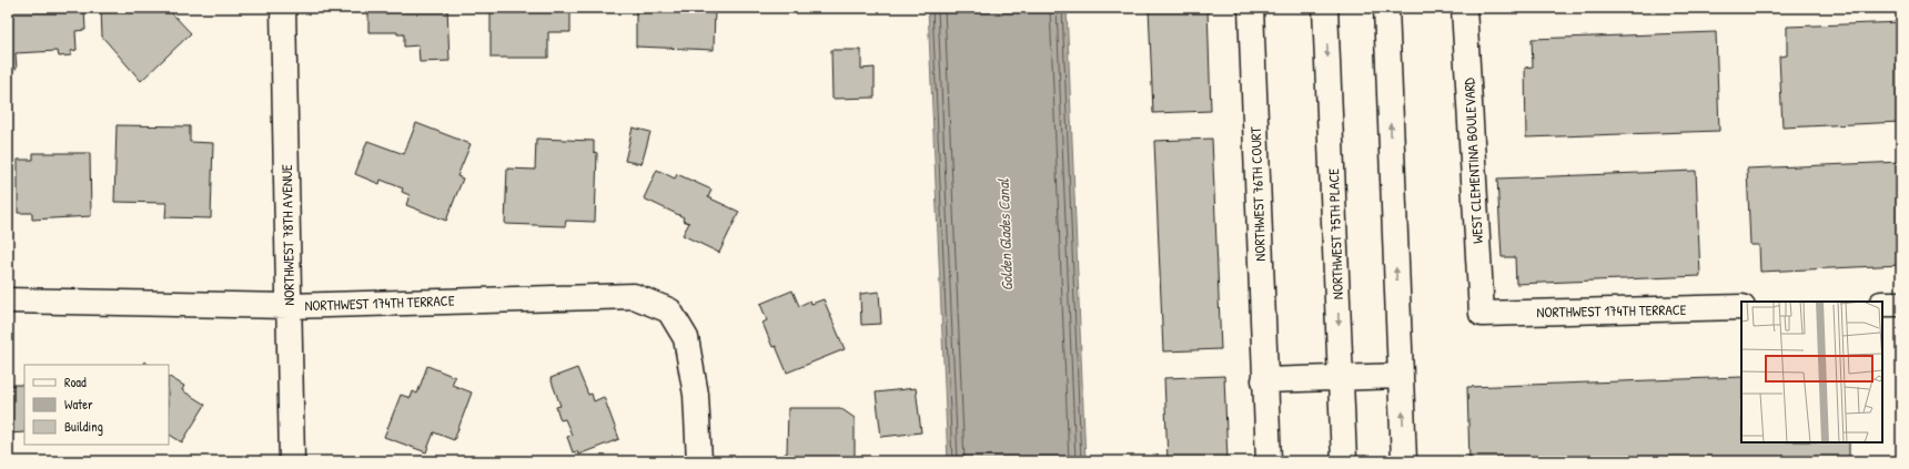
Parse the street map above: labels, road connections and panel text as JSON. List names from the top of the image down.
{
  "streets": {
    "street": [
      "WEST CLEMENTINA BOULEVARD",
      "NORTHWEST 76TH COURT",
      "NORTHWEST 75TH PLACE",
      "NORTHWEST 78TH AVENUE",
      "NORTHWEST 174TH TERRACE"
    ]
  },
  "crossings": [
    ["WEST CLEMENTINA BOULEVARD", "NORTHWEST 174TH TERRACE"],
    ["NORTHWEST 78TH AVENUE", "NORTHWEST 174TH TERRACE"]
  ],
  "water": ["Golden Glades Canal"],
  "legend": ["Road", "Water", "Building"]
}
